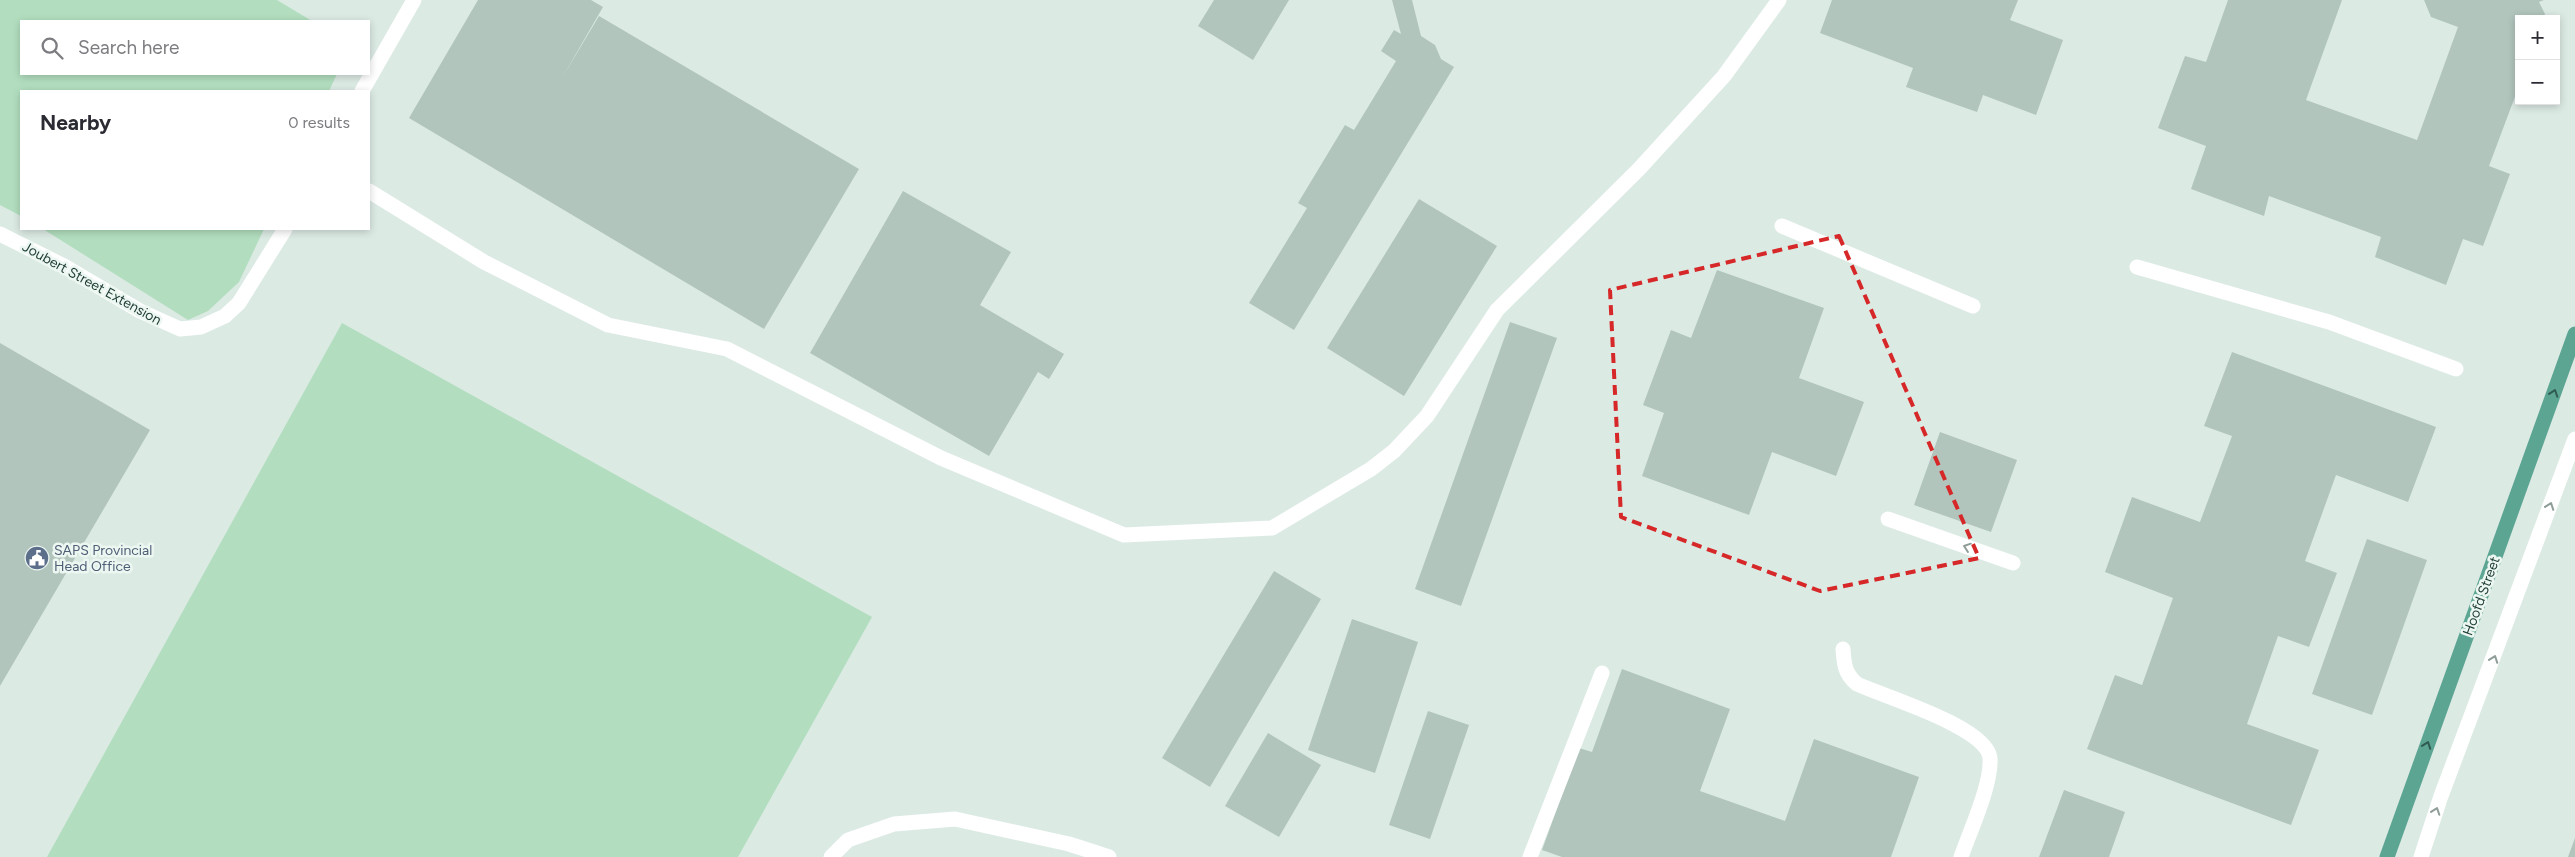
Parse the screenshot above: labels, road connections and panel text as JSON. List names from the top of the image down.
{
  "streets": {
    "main road": ["Hoofd Street"],
    "street": ["Joubert Street Extension"]
  },
  "one_way": ["Hoofd Street"],
  "places": {
    "public building": ["SAPS Provincial Head Office"]
  },
  "page": {
    "map_buttons": ["+", "−"],
    "search": "Search here",
    "heading": ["Nearby", "0 results"]
  }
}
